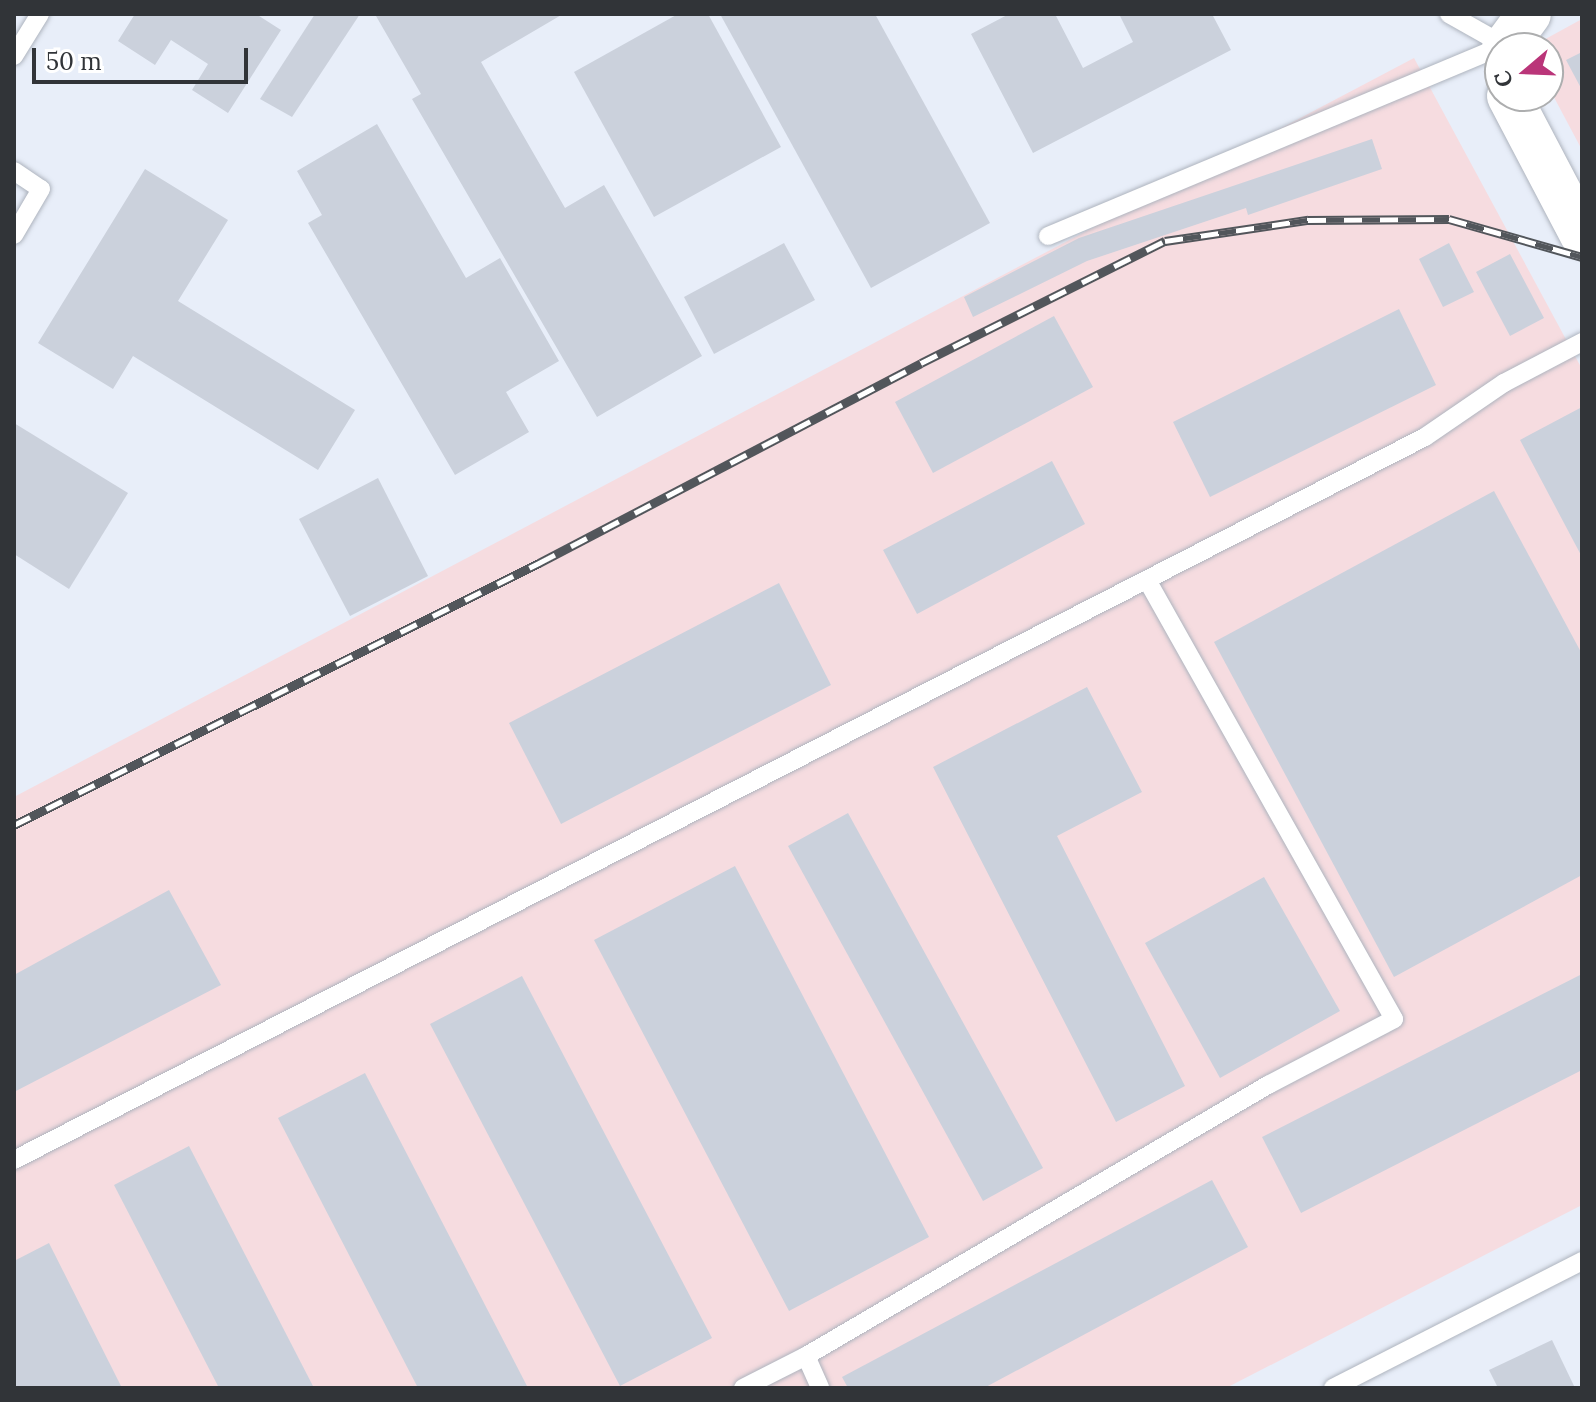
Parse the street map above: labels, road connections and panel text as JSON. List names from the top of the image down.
{
  "scale_bar": "50 m",
  "north": "left"
}
